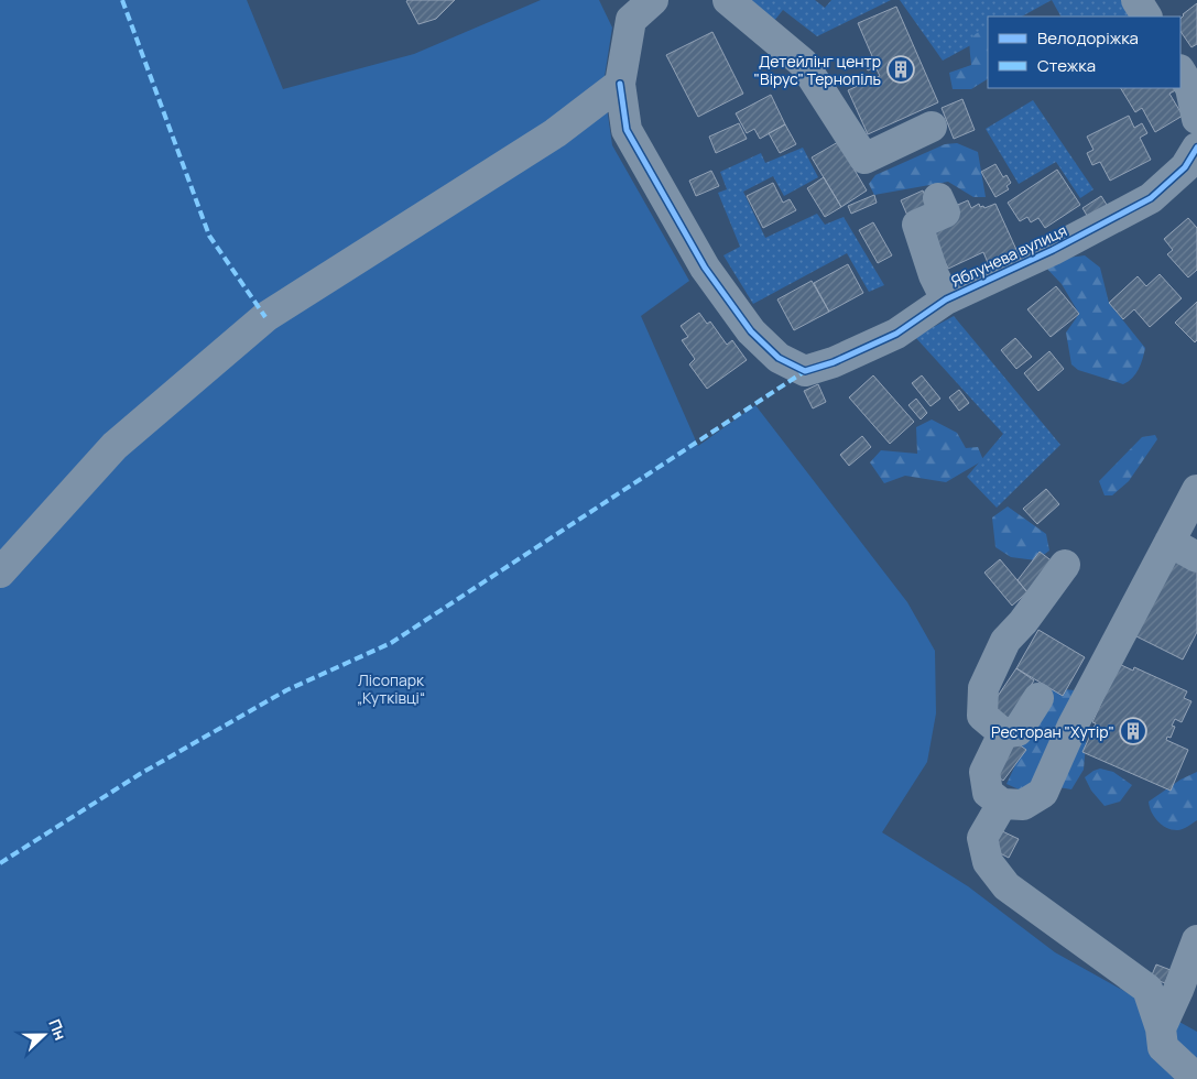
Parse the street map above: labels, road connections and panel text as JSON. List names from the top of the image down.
{
  "streets": {
    "street": ["Яблунева вулиця"]
  },
  "parks": ["Лісопарк „Кутківці“"],
  "places": {
    "building": ["Детейлінг центр \"Вірус\" Тернопіль", "Ресторан \"Хутір\""]
  },
  "legend": ["Велодоріжка", "Стежка"],
  "north": "right"
}
